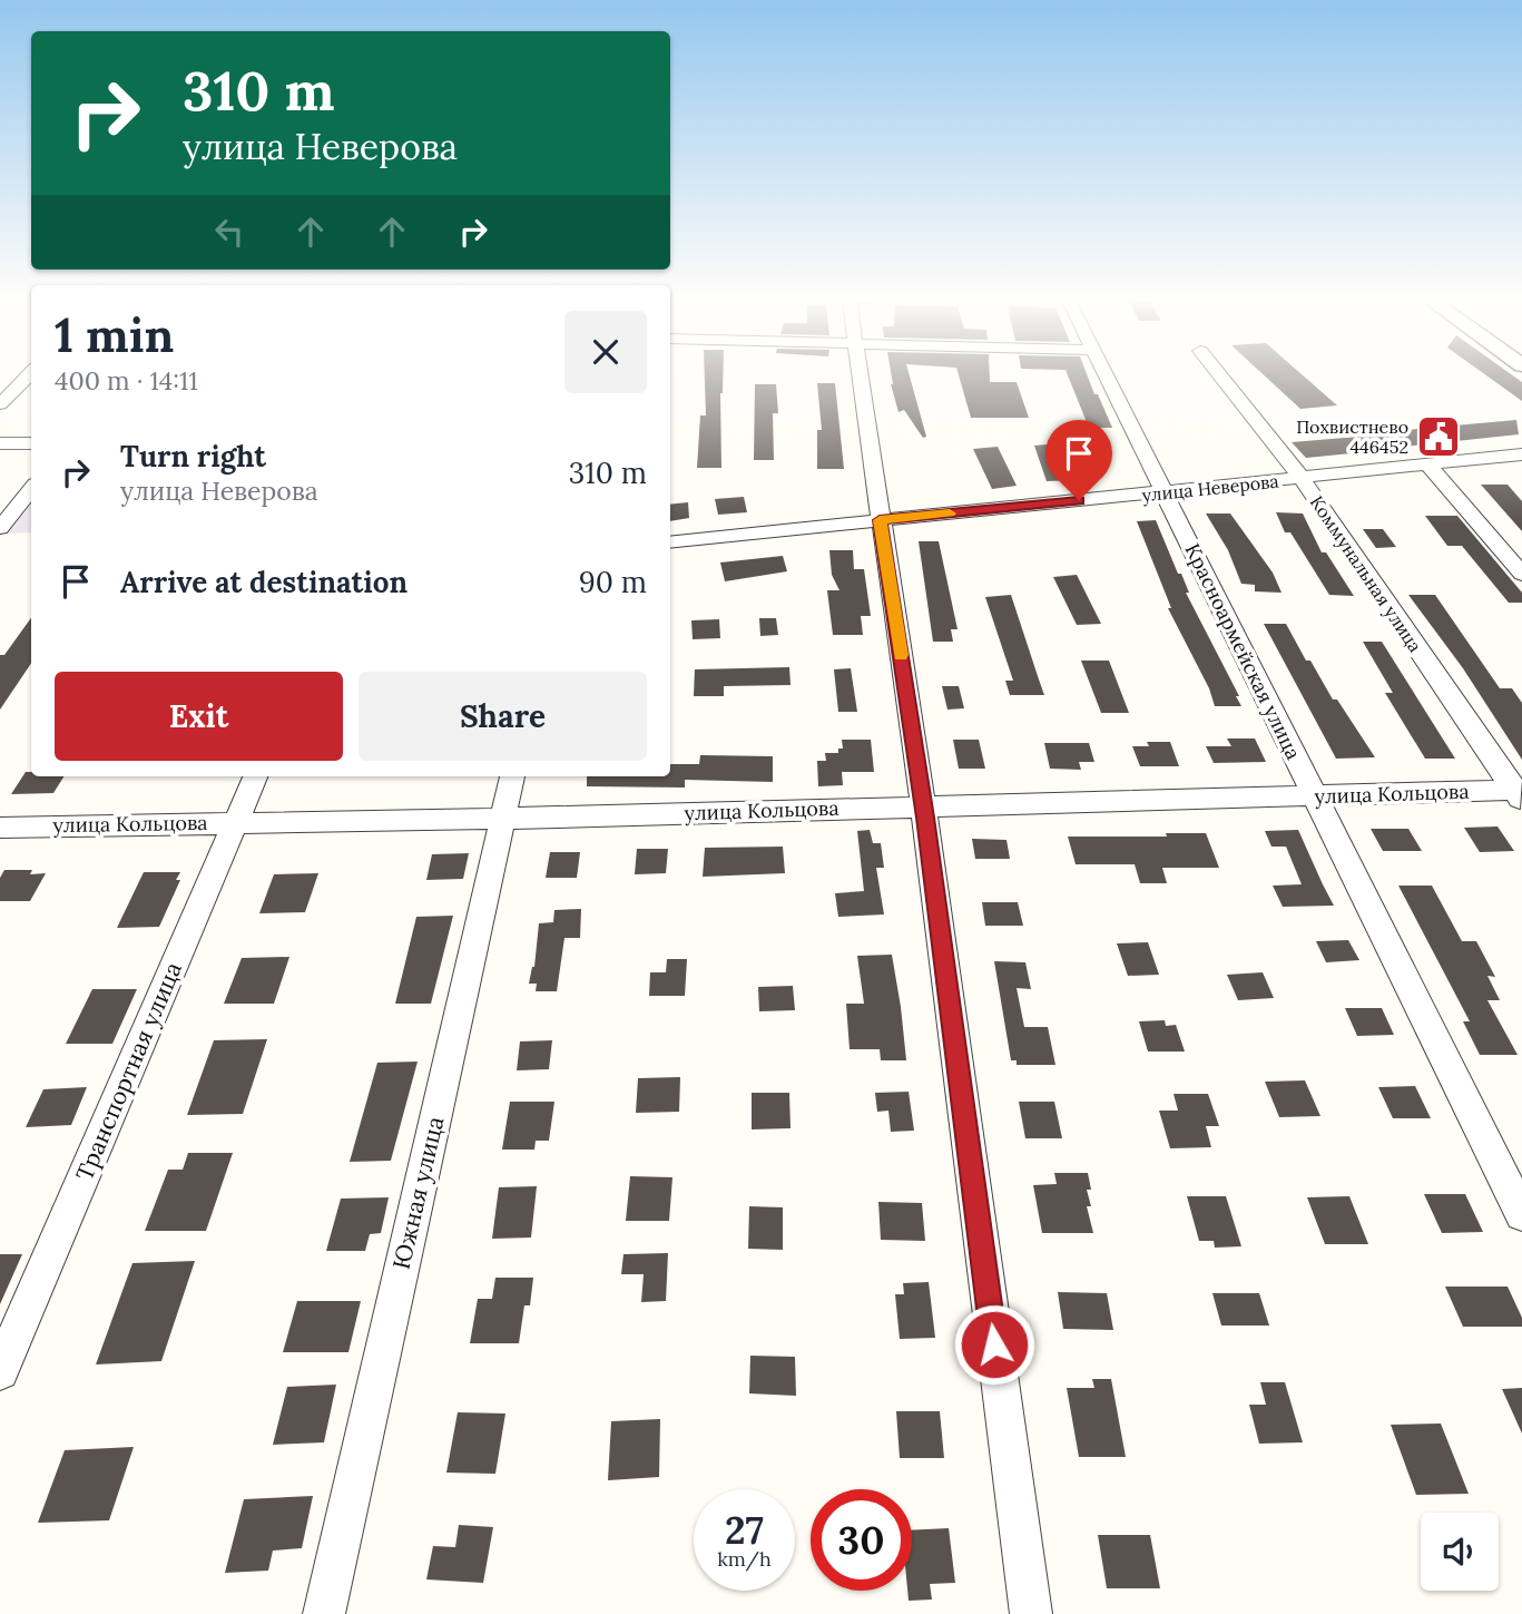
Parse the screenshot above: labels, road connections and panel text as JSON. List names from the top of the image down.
{
  "streets": {
    "street": [
      "улица Неверова",
      "Коммунальная улица",
      "Красноармейская улица",
      "улица Кольцова",
      "Транспортная улица",
      "Южная улица"
    ]
  },
  "crossings": [
    ["улица Неверова", "Коммунальная улица"],
    ["улица Неверова", "Красноармейская улица"],
    ["Коммунальная улица", "улица Кольцова"],
    ["Красноармейская улица", "улица Кольцова"],
    ["улица Кольцова", "Транспортная улица"],
    ["улица Кольцова", "Южная улица"]
  ],
  "places": {
    "public building": ["Похвистнево 446452"]
  },
  "page": {
    "turn": ["310 m", "улица Неверова"],
    "heading": ["1 min", "400 m · 14:11"],
    "list": [
      {
        "name": "Turn right",
        "note": "улица Неверова",
        "value": "310 m"
      },
      {
        "name": "Arrive at destination",
        "value": "90 m"
      }
    ],
    "buttons": ["Exit", "Share"],
    "speed": "27 km/h",
    "limit": "30"
  }
}
